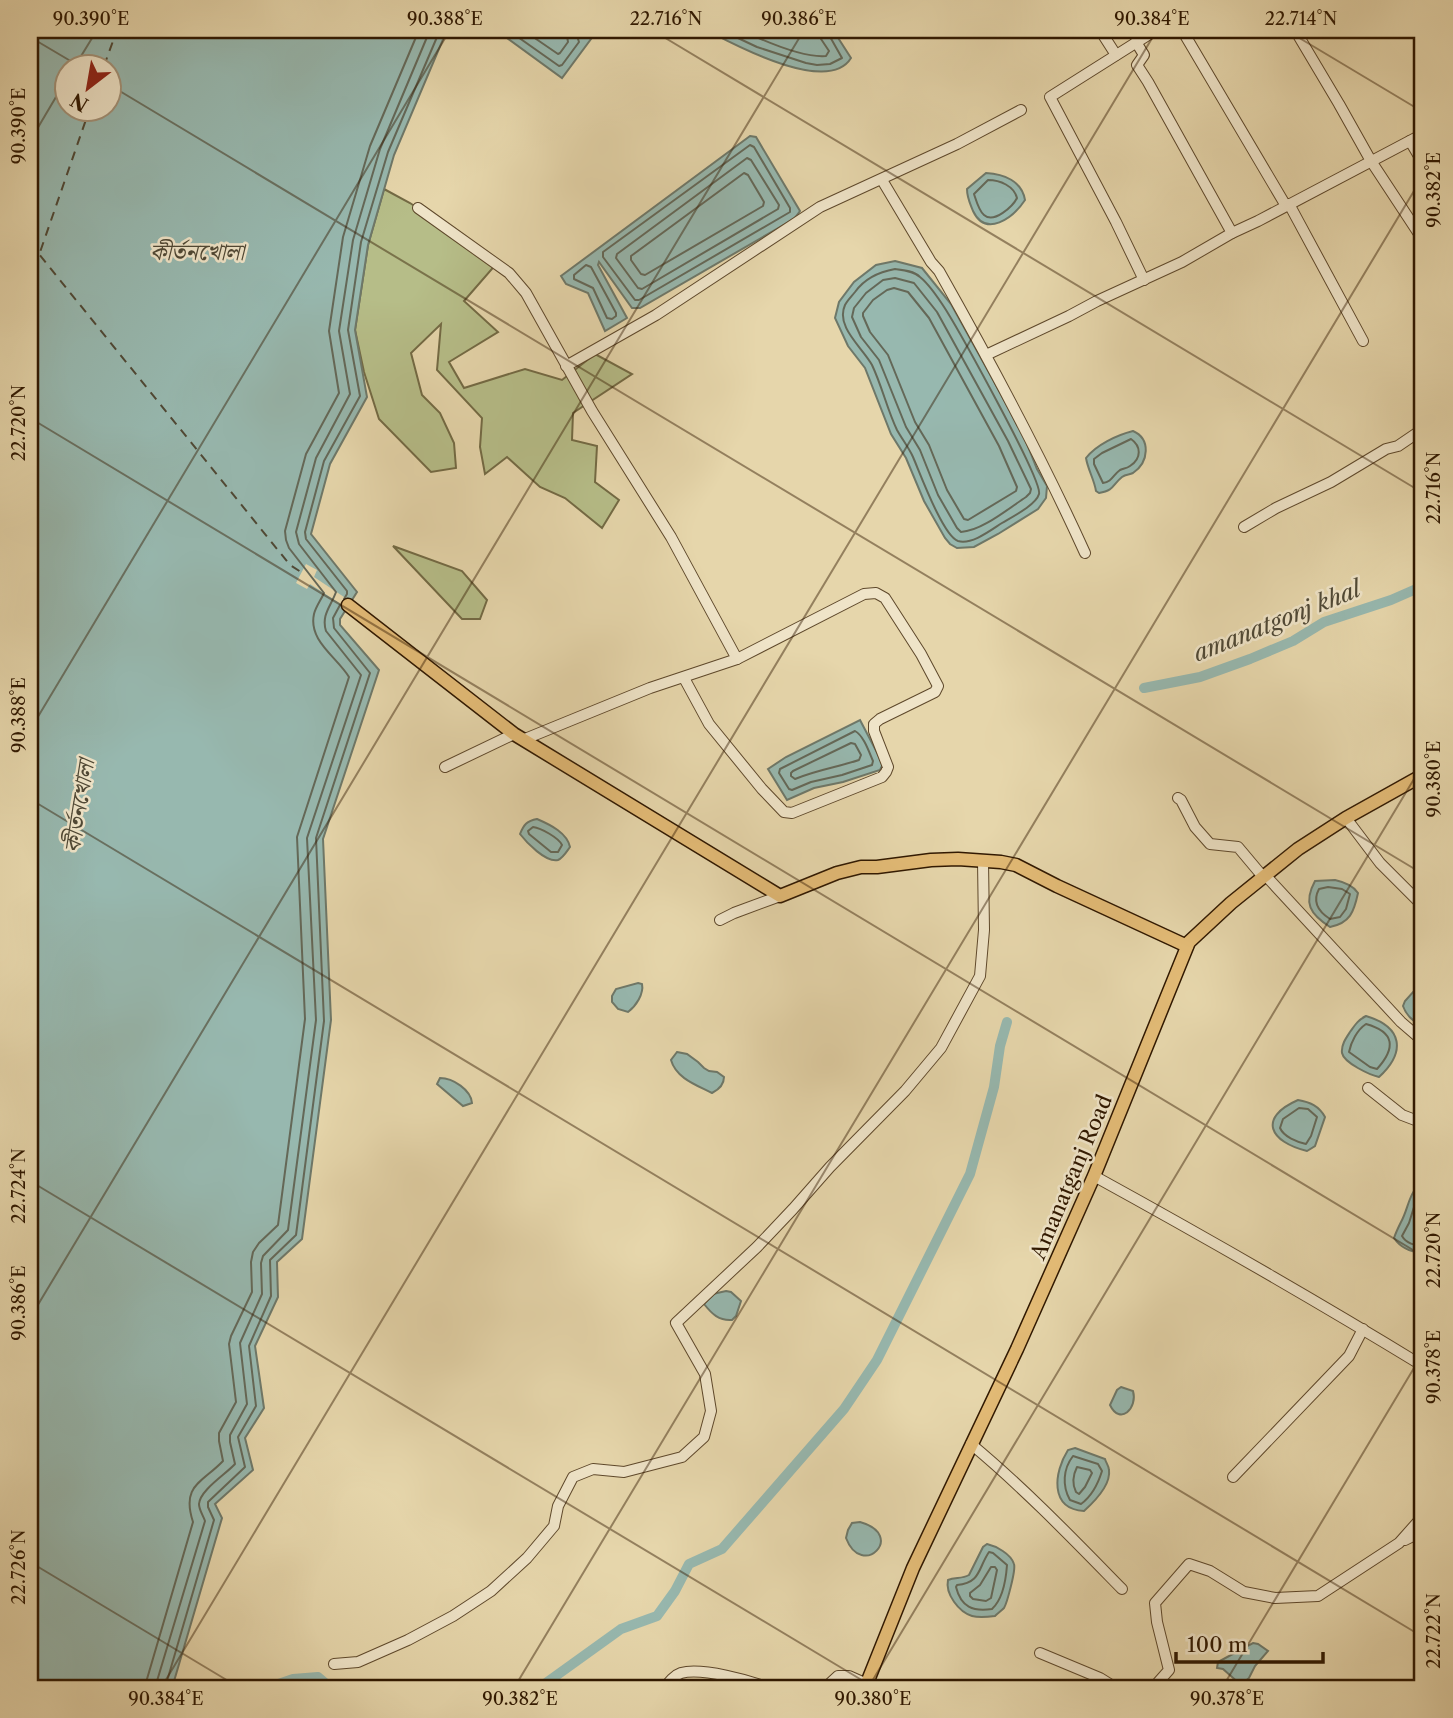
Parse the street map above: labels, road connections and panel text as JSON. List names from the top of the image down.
{
  "streets": {
    "main road": ["Amanatganj Road"]
  },
  "water": ["কীর্তনখোলা", "amanatgonj khal"],
  "scale_bar": "100 m",
  "north": "bottom left",
  "coordinates": [
    "90.390°E",
    "90.388°E",
    "22.716°N",
    "90.386°E",
    "90.384°E",
    "22.714°N",
    "90.382°E",
    "22.720°N",
    "90.380°E",
    "22.724°N",
    "90.378°E",
    "22.726°N",
    "22.722°N"
  ]
}
